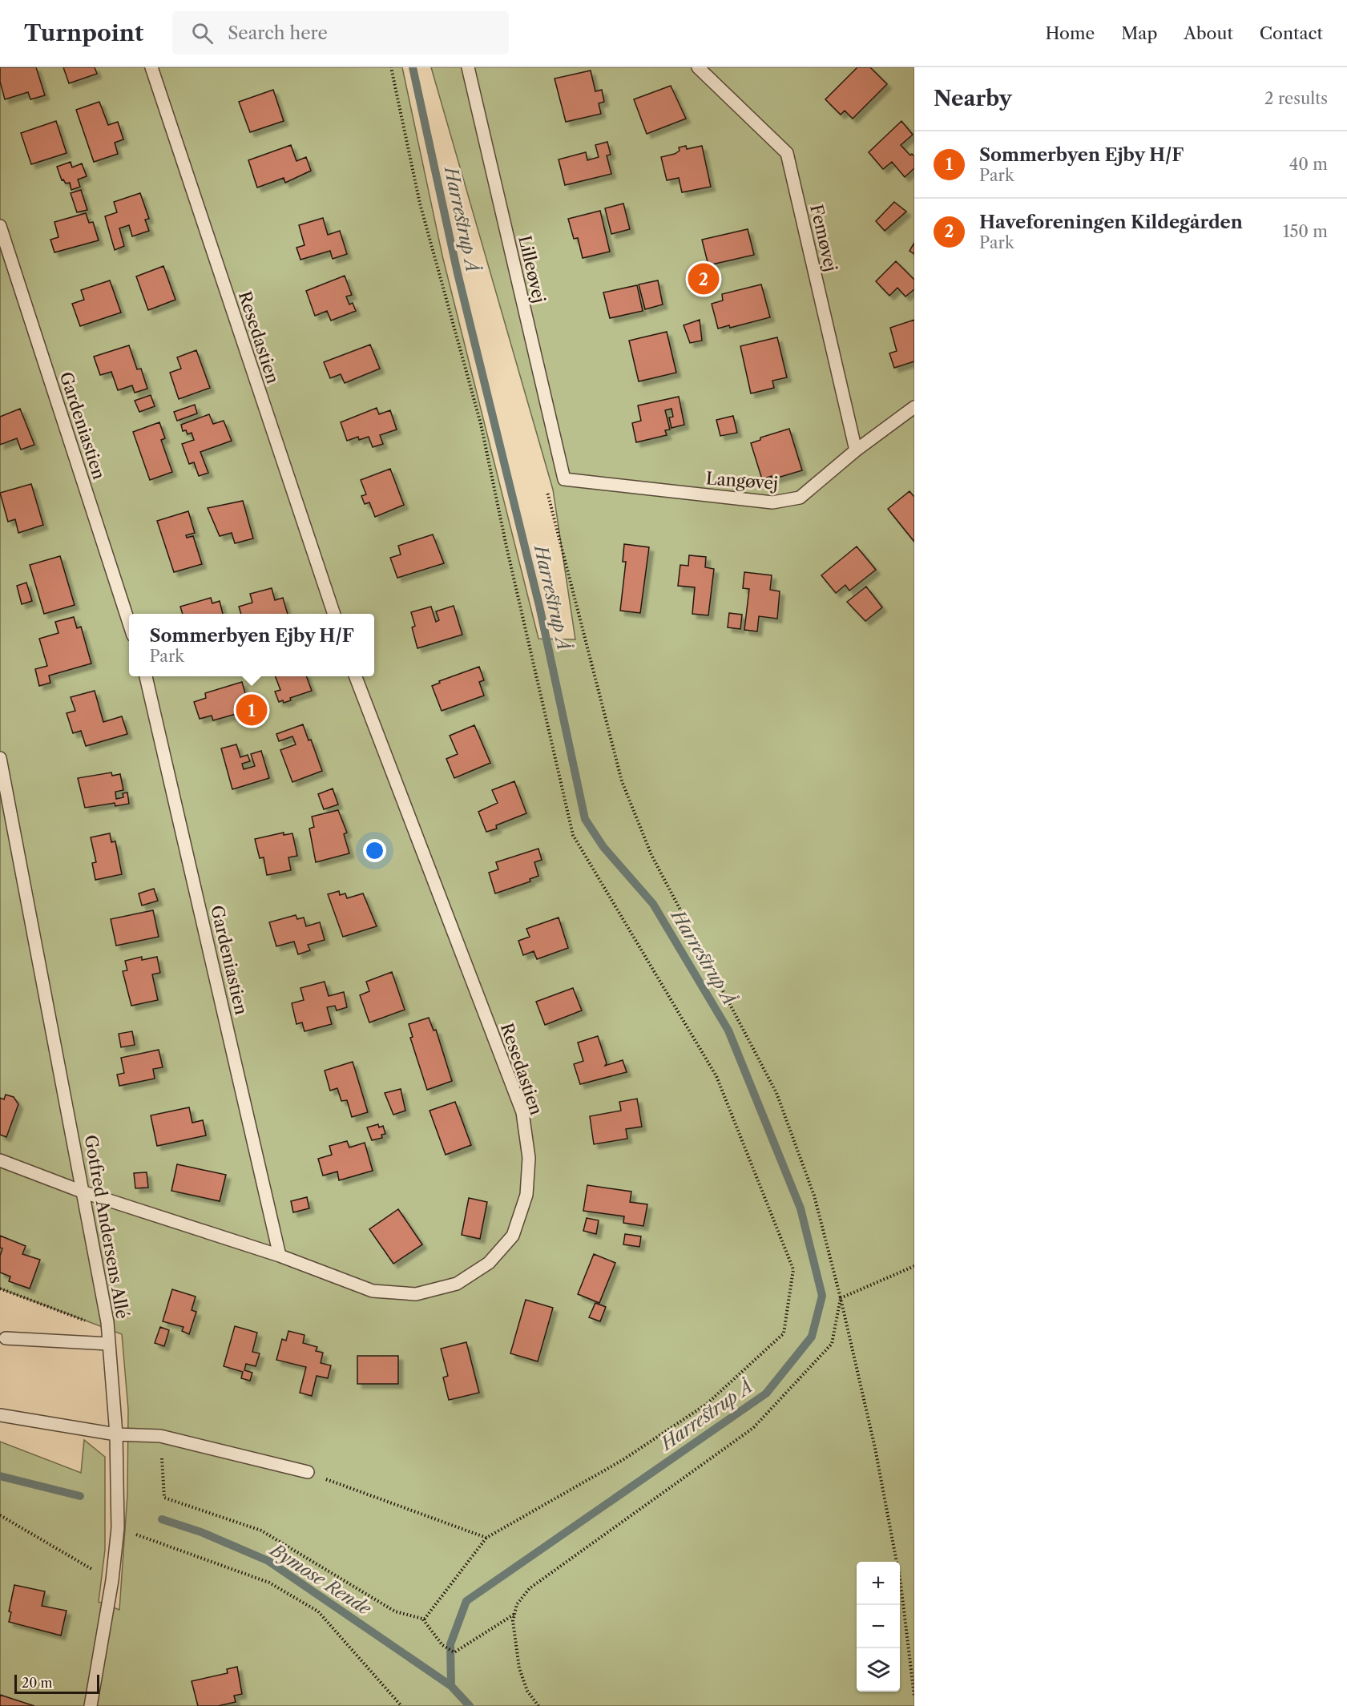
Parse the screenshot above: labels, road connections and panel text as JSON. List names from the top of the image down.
{
  "streets": {
    "lane": [
      "Femøvej",
      "Lilleøvej",
      "Resedastien",
      "Gardeniastien",
      "Langøvej",
      "Gotfred Andersens Allé"
    ]
  },
  "crossings": [
    ["Femøvej", "Langøvej"],
    ["Lilleøvej", "Langøvej"],
    ["Resedastien", "Gardeniastien"],
    ["Resedastien", "Gotfred Andersens Allé"]
  ],
  "water": ["Harrestrup Å", "Bymose Rende"],
  "scale_bar": "20 m",
  "page": {
    "header": "Turnpoint",
    "search": "Search here",
    "nav": [
      "Home",
      "Map",
      "About",
      "Contact"
    ],
    "heading": ["Nearby", "2 results"],
    "list": [
      {
        "mark": "1",
        "name": "Sommerbyen Ejby H/F",
        "note": "Park",
        "value": "40 m"
      },
      {
        "mark": "2",
        "name": "Haveforeningen Kildegården",
        "note": "Park",
        "value": "150 m"
      }
    ],
    "pins": ["2", "1"],
    "popup": ["Sommerbyen Ejby H/F", "Park"],
    "map_buttons": ["+", "−"],
    "scale": "20 m"
  }
}
